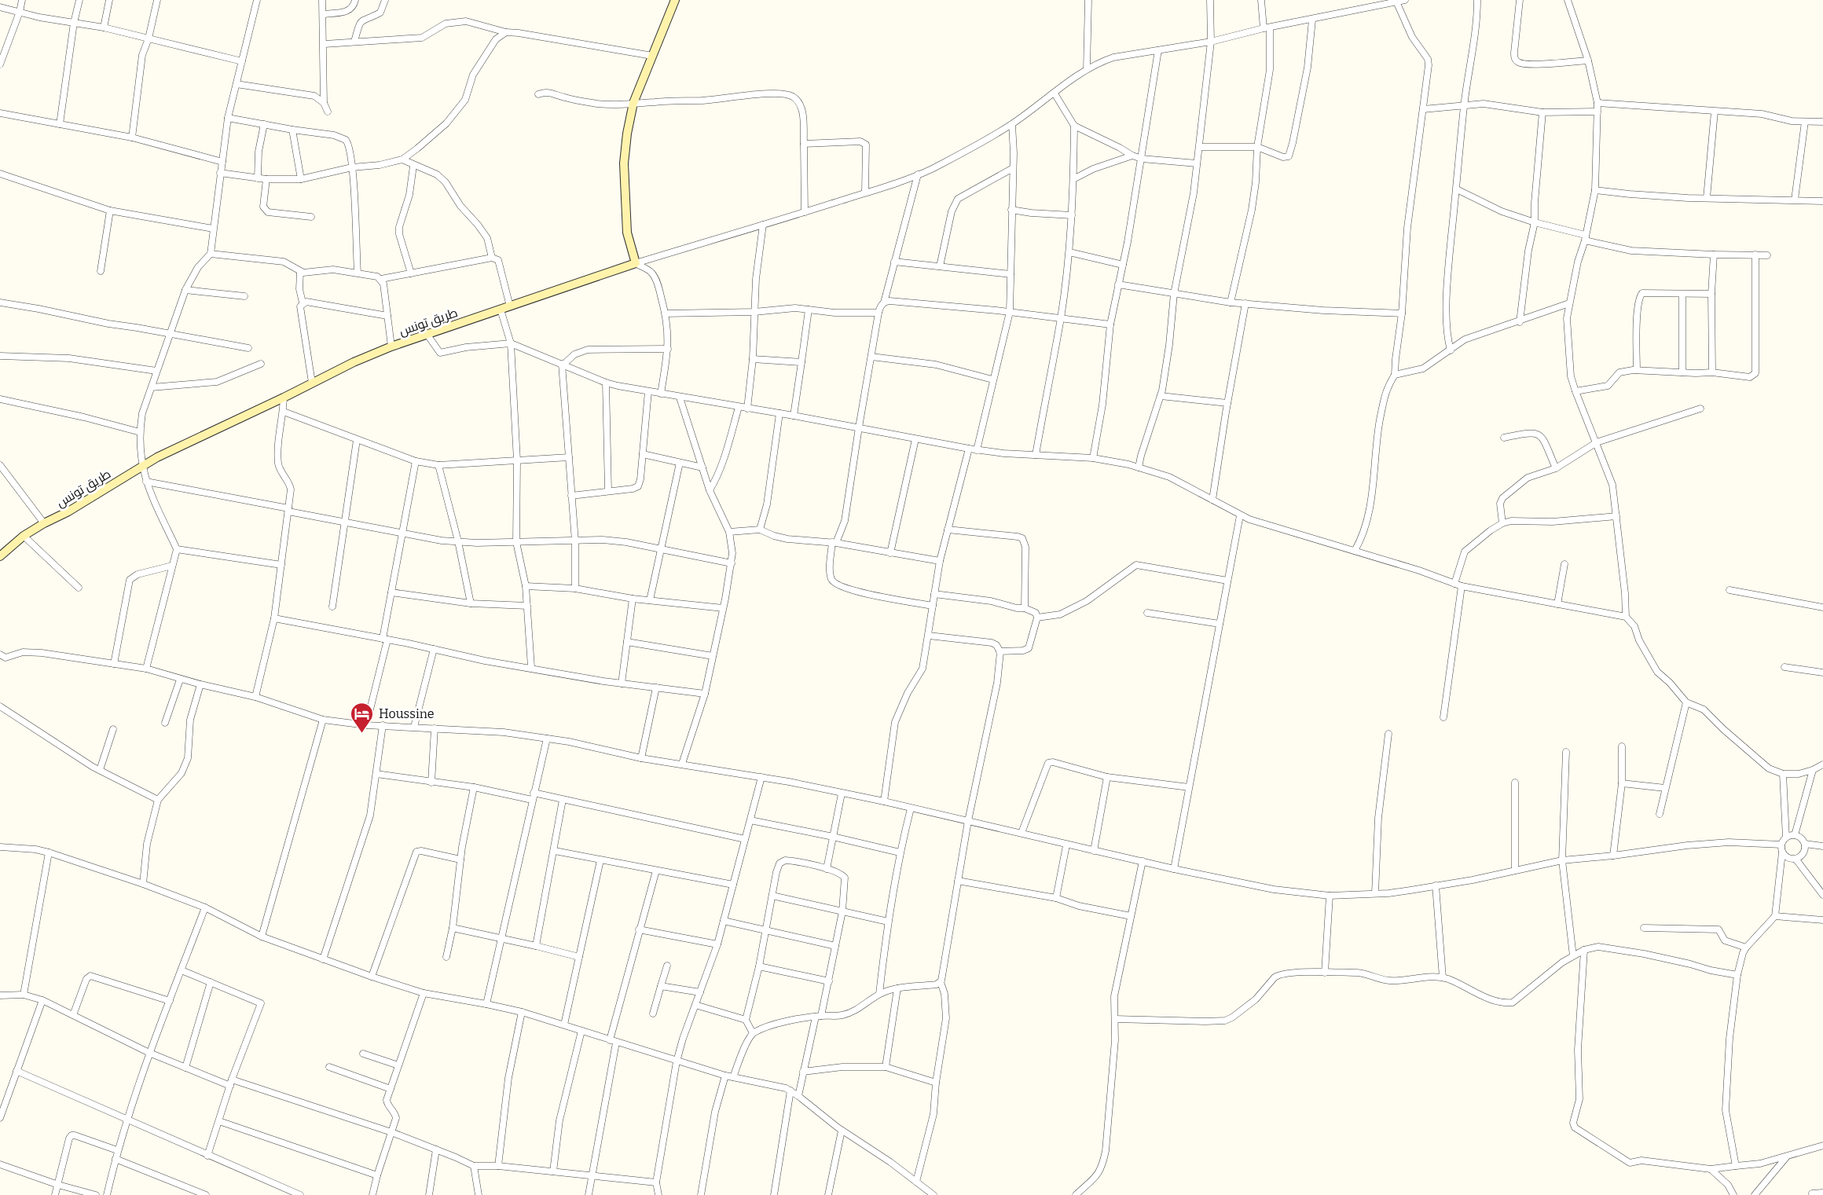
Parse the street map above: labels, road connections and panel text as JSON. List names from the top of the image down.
{
  "streets": {
    "main road": ["طريق تونس"]
  },
  "places": {
    "hotel": ["Houssine"]
  }
}
